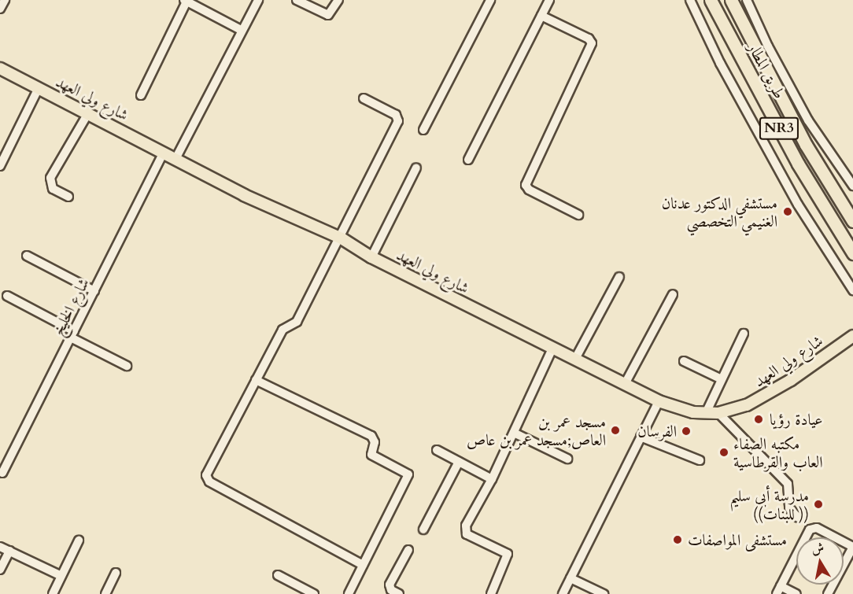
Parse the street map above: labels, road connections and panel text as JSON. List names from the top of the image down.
{
  "streets": {
    "highway": ["طريق المطار", "NR3"],
    "main road": ["شارع ولي العهد"],
    "street": ["شارع الخليخ"]
  },
  "crossings": [
    ["شارع ولي العهد", "شارع الخليخ"]
  ],
  "places": [
    "مستشفي الدكتور عدنان الغنيمي التخصصي",
    "عيادة رؤيا",
    "مسجد عمر بن العاص;مسجد عمر بن عاص",
    "الفرسان",
    "مكتبه الصفاء العاب والقرطاسية",
    "مدرسة أبي سليم ((للبنات ))",
    "مستشفى المواصفات"
  ],
  "north": "top"
}
